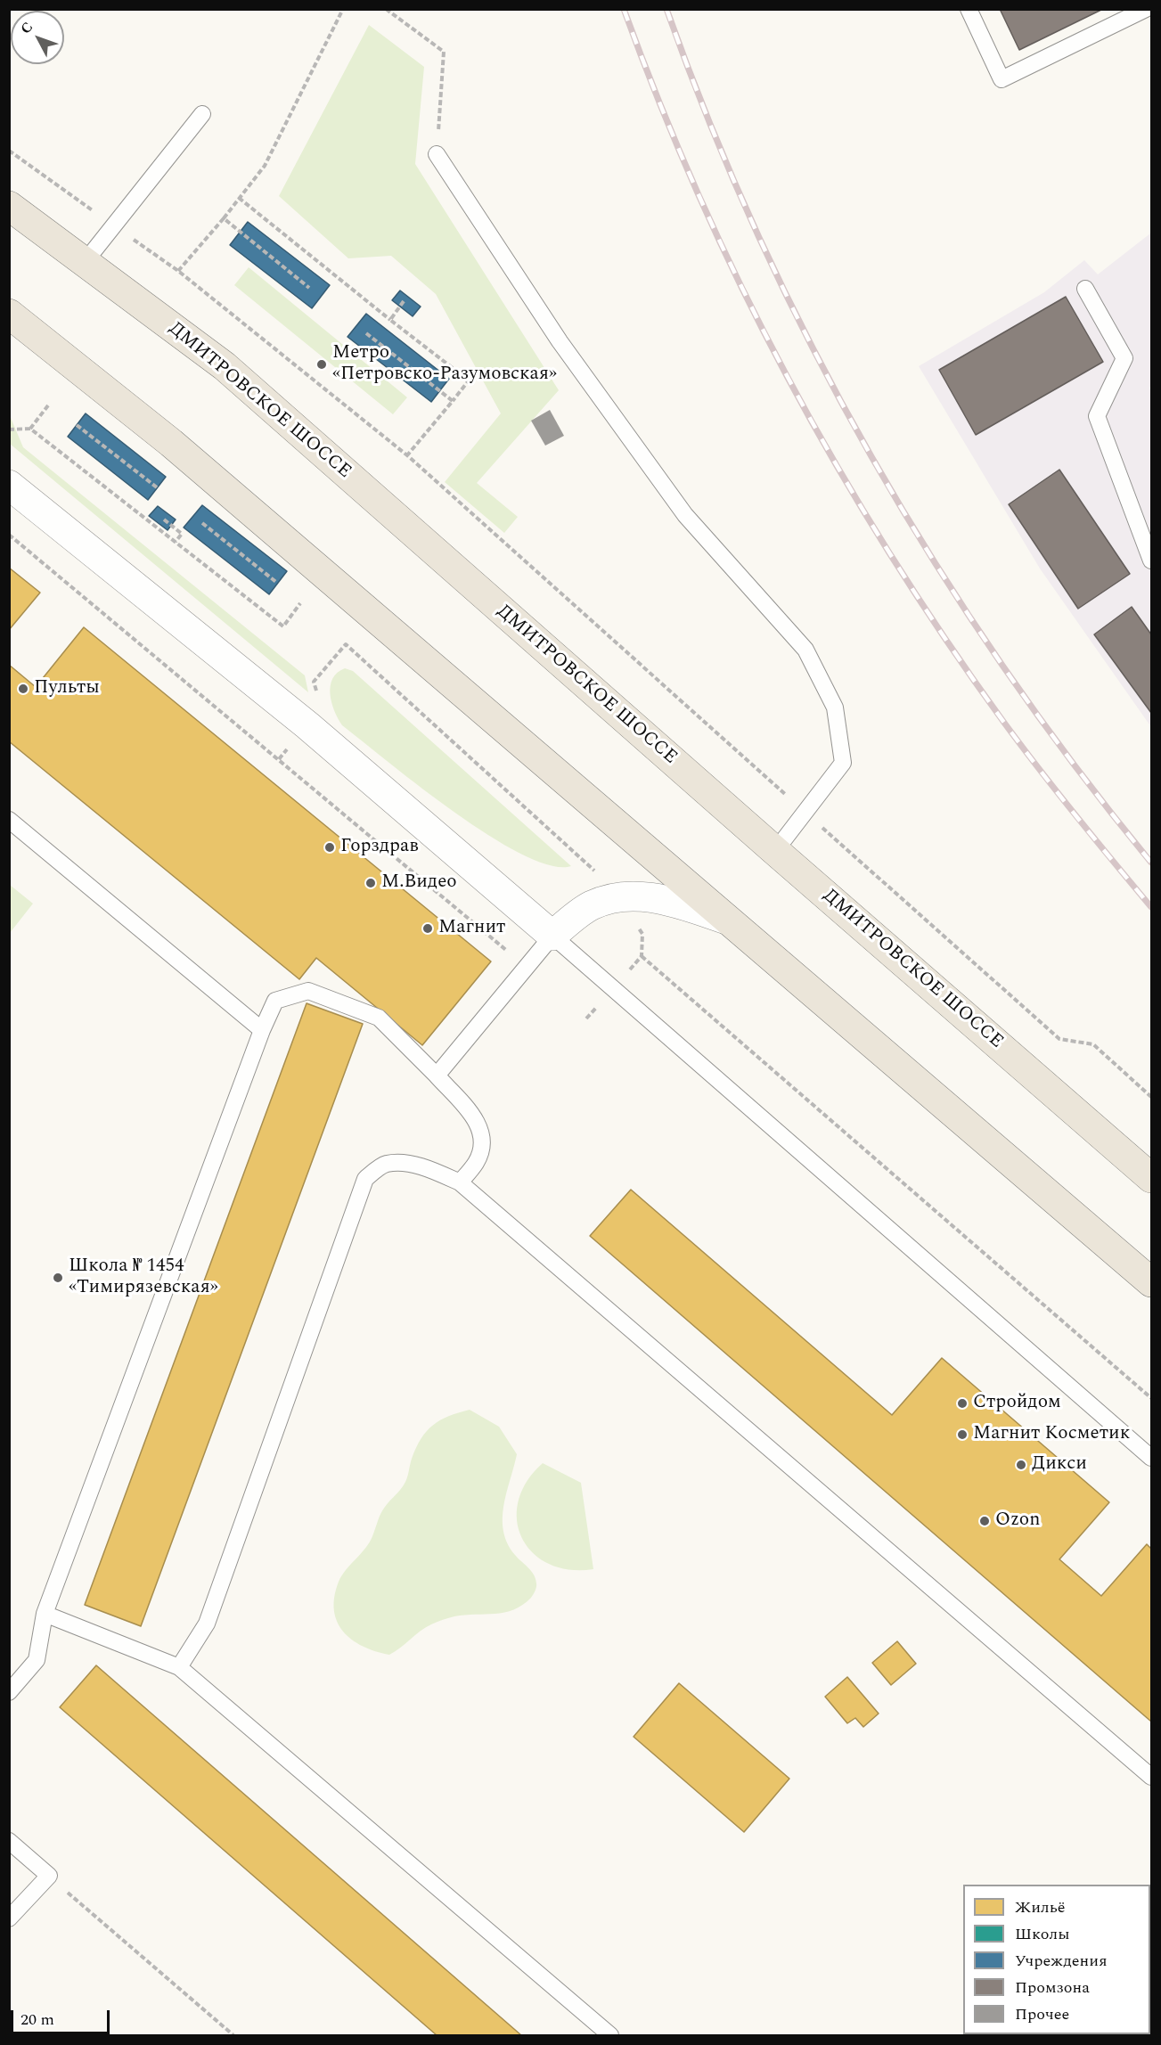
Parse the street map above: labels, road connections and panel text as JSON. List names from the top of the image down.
{
  "streets": {
    "main road": ["ДМИТРОВСКОЕ ШОССЕ"]
  },
  "places": [
    "Метро «Петровско-Разумовская»",
    "Пульты",
    "Горздрав",
    "М.Видео",
    "Магнит",
    "Школа № 1454 «Тимирязевская»",
    "Стройдом",
    "Магнит Косметик",
    "Дикси",
    "Ozon"
  ],
  "legend": [
    "Жильё",
    "Школы",
    "Учреждения",
    "Промзона",
    "Прочее"
  ],
  "scale_bar": "20 m",
  "north": "top left"
}
